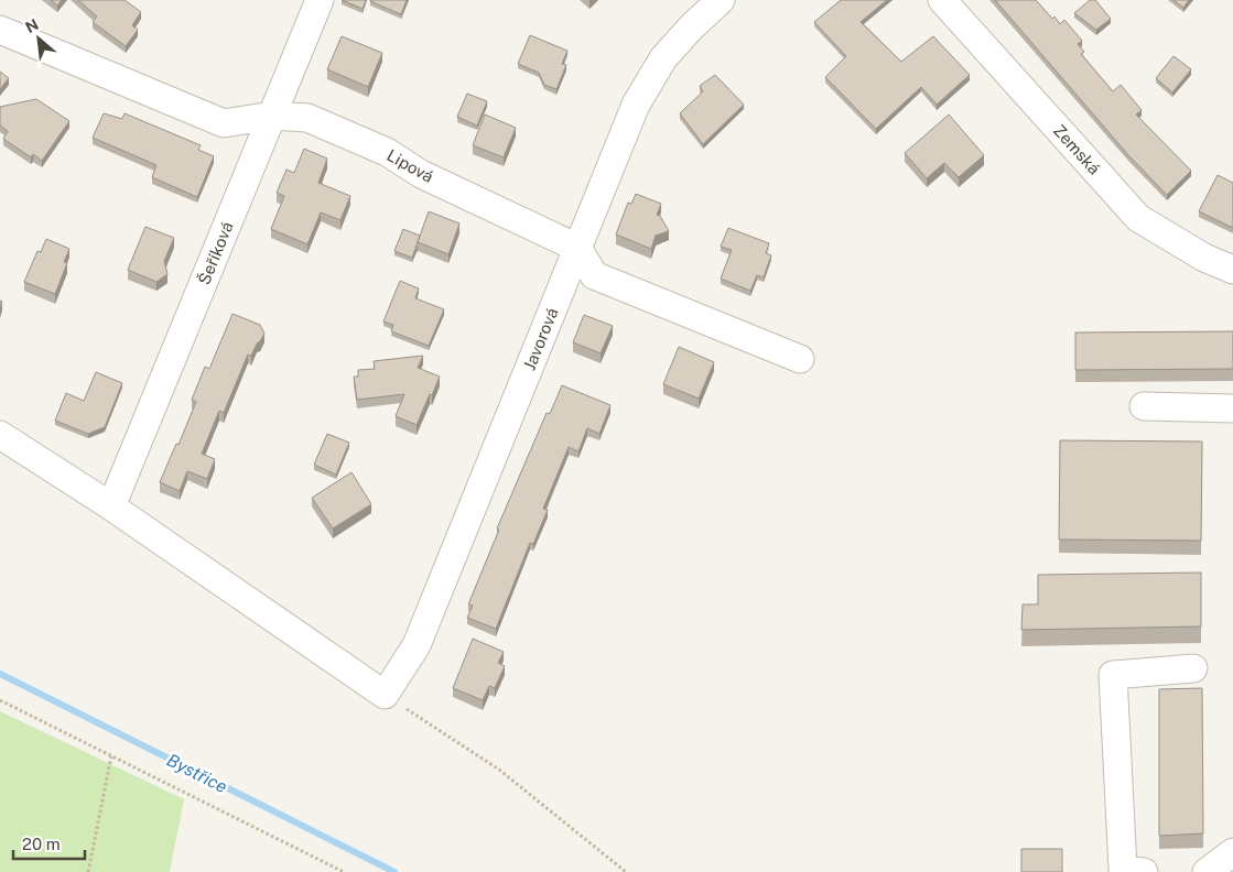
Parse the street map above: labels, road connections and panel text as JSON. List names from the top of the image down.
{
  "streets": {
    "street": [
      "Zemská",
      "Lipová",
      "Šeříková",
      "Javorová"
    ]
  },
  "crossings": [
    ["Lipová", "Šeříková"],
    ["Lipová", "Javorová"]
  ],
  "water": ["Bystřice"],
  "scale_bar": "20 m",
  "north": "top left"
}
